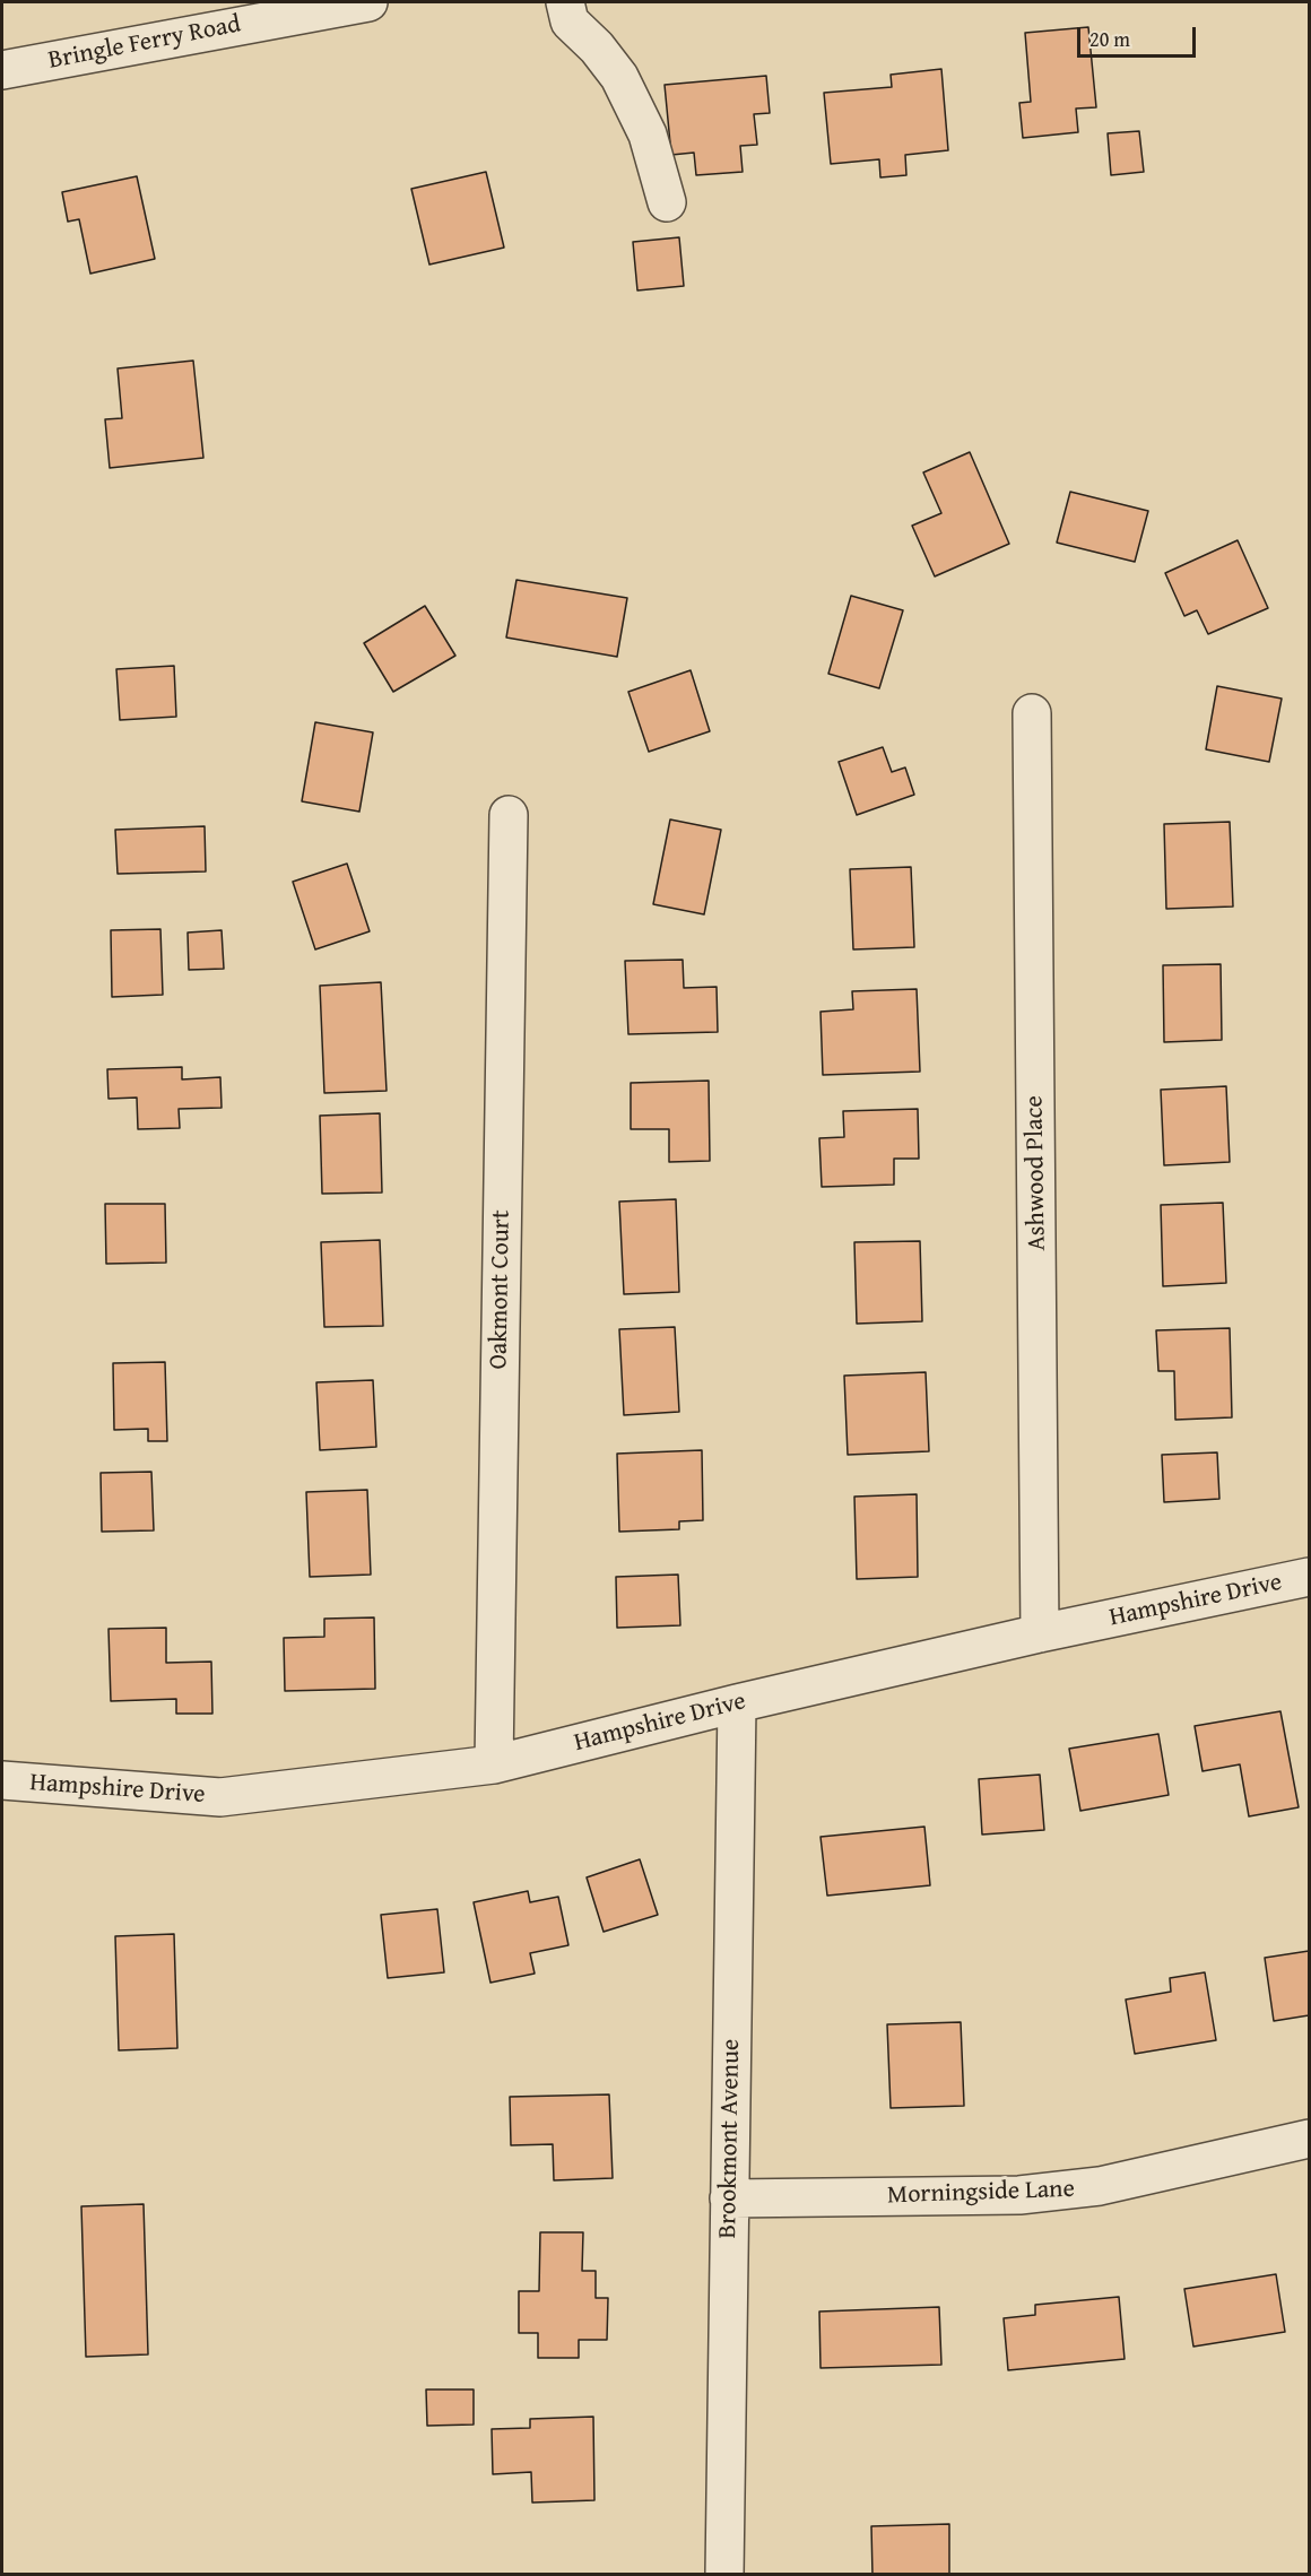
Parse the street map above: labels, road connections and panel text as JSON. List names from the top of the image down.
{
  "streets": {
    "street": [
      "Bringle Ferry Road",
      "Ashwood Place",
      "Oakmont Court",
      "Hampshire Drive",
      "Brookmont Avenue",
      "Morningside Lane"
    ]
  },
  "crossings": [
    ["Ashwood Place", "Hampshire Drive"],
    ["Oakmont Court", "Hampshire Drive"],
    ["Hampshire Drive", "Brookmont Avenue"],
    ["Brookmont Avenue", "Morningside Lane"]
  ],
  "scale_bar": "20 m"
}
